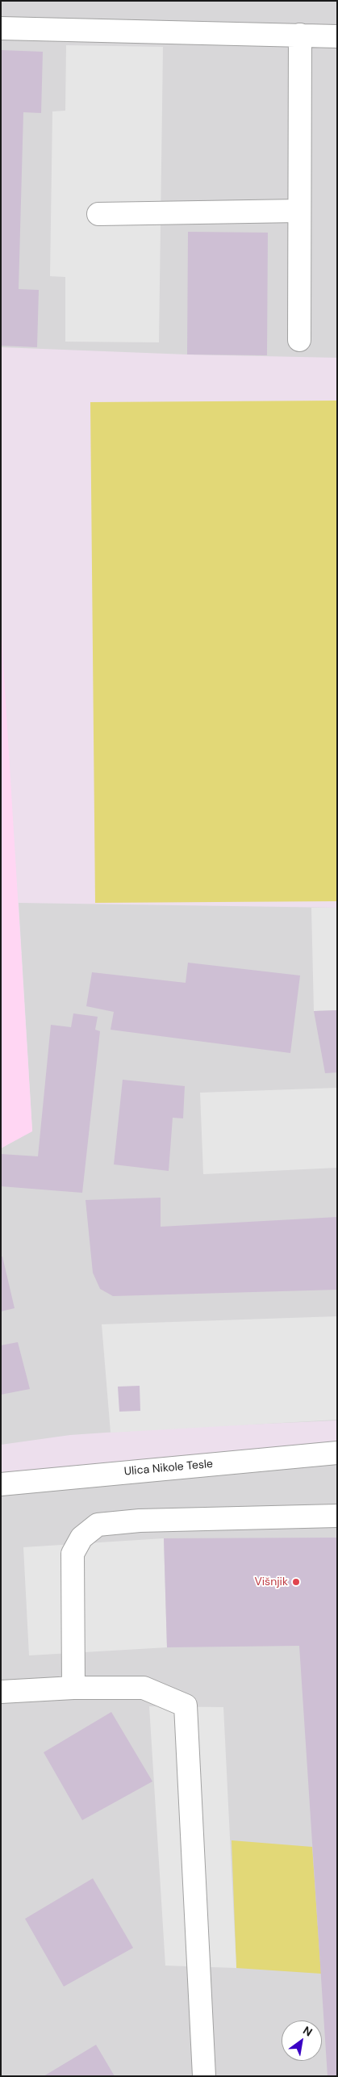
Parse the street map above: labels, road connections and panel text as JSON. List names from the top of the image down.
{
  "streets": {
    "street": ["Ulica Nikole Tesle"]
  },
  "places": ["Višnjik"],
  "north": "top right"
}
